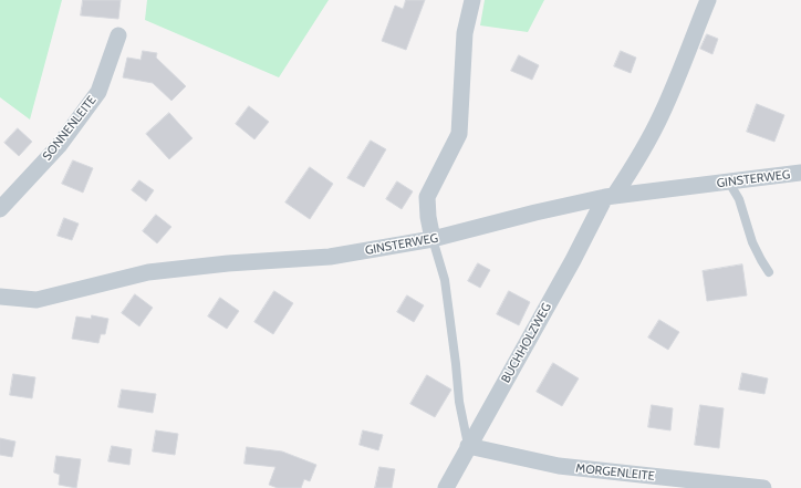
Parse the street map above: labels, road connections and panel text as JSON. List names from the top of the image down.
{
  "streets": {
    "street": [
      "SONNENLEITE",
      "GINSTERWEG",
      "BUCHHOLZWEG",
      "MORGENLEITE"
    ]
  },
  "crossings": [
    ["GINSTERWEG", "BUCHHOLZWEG"],
    ["BUCHHOLZWEG", "MORGENLEITE"]
  ]
}
